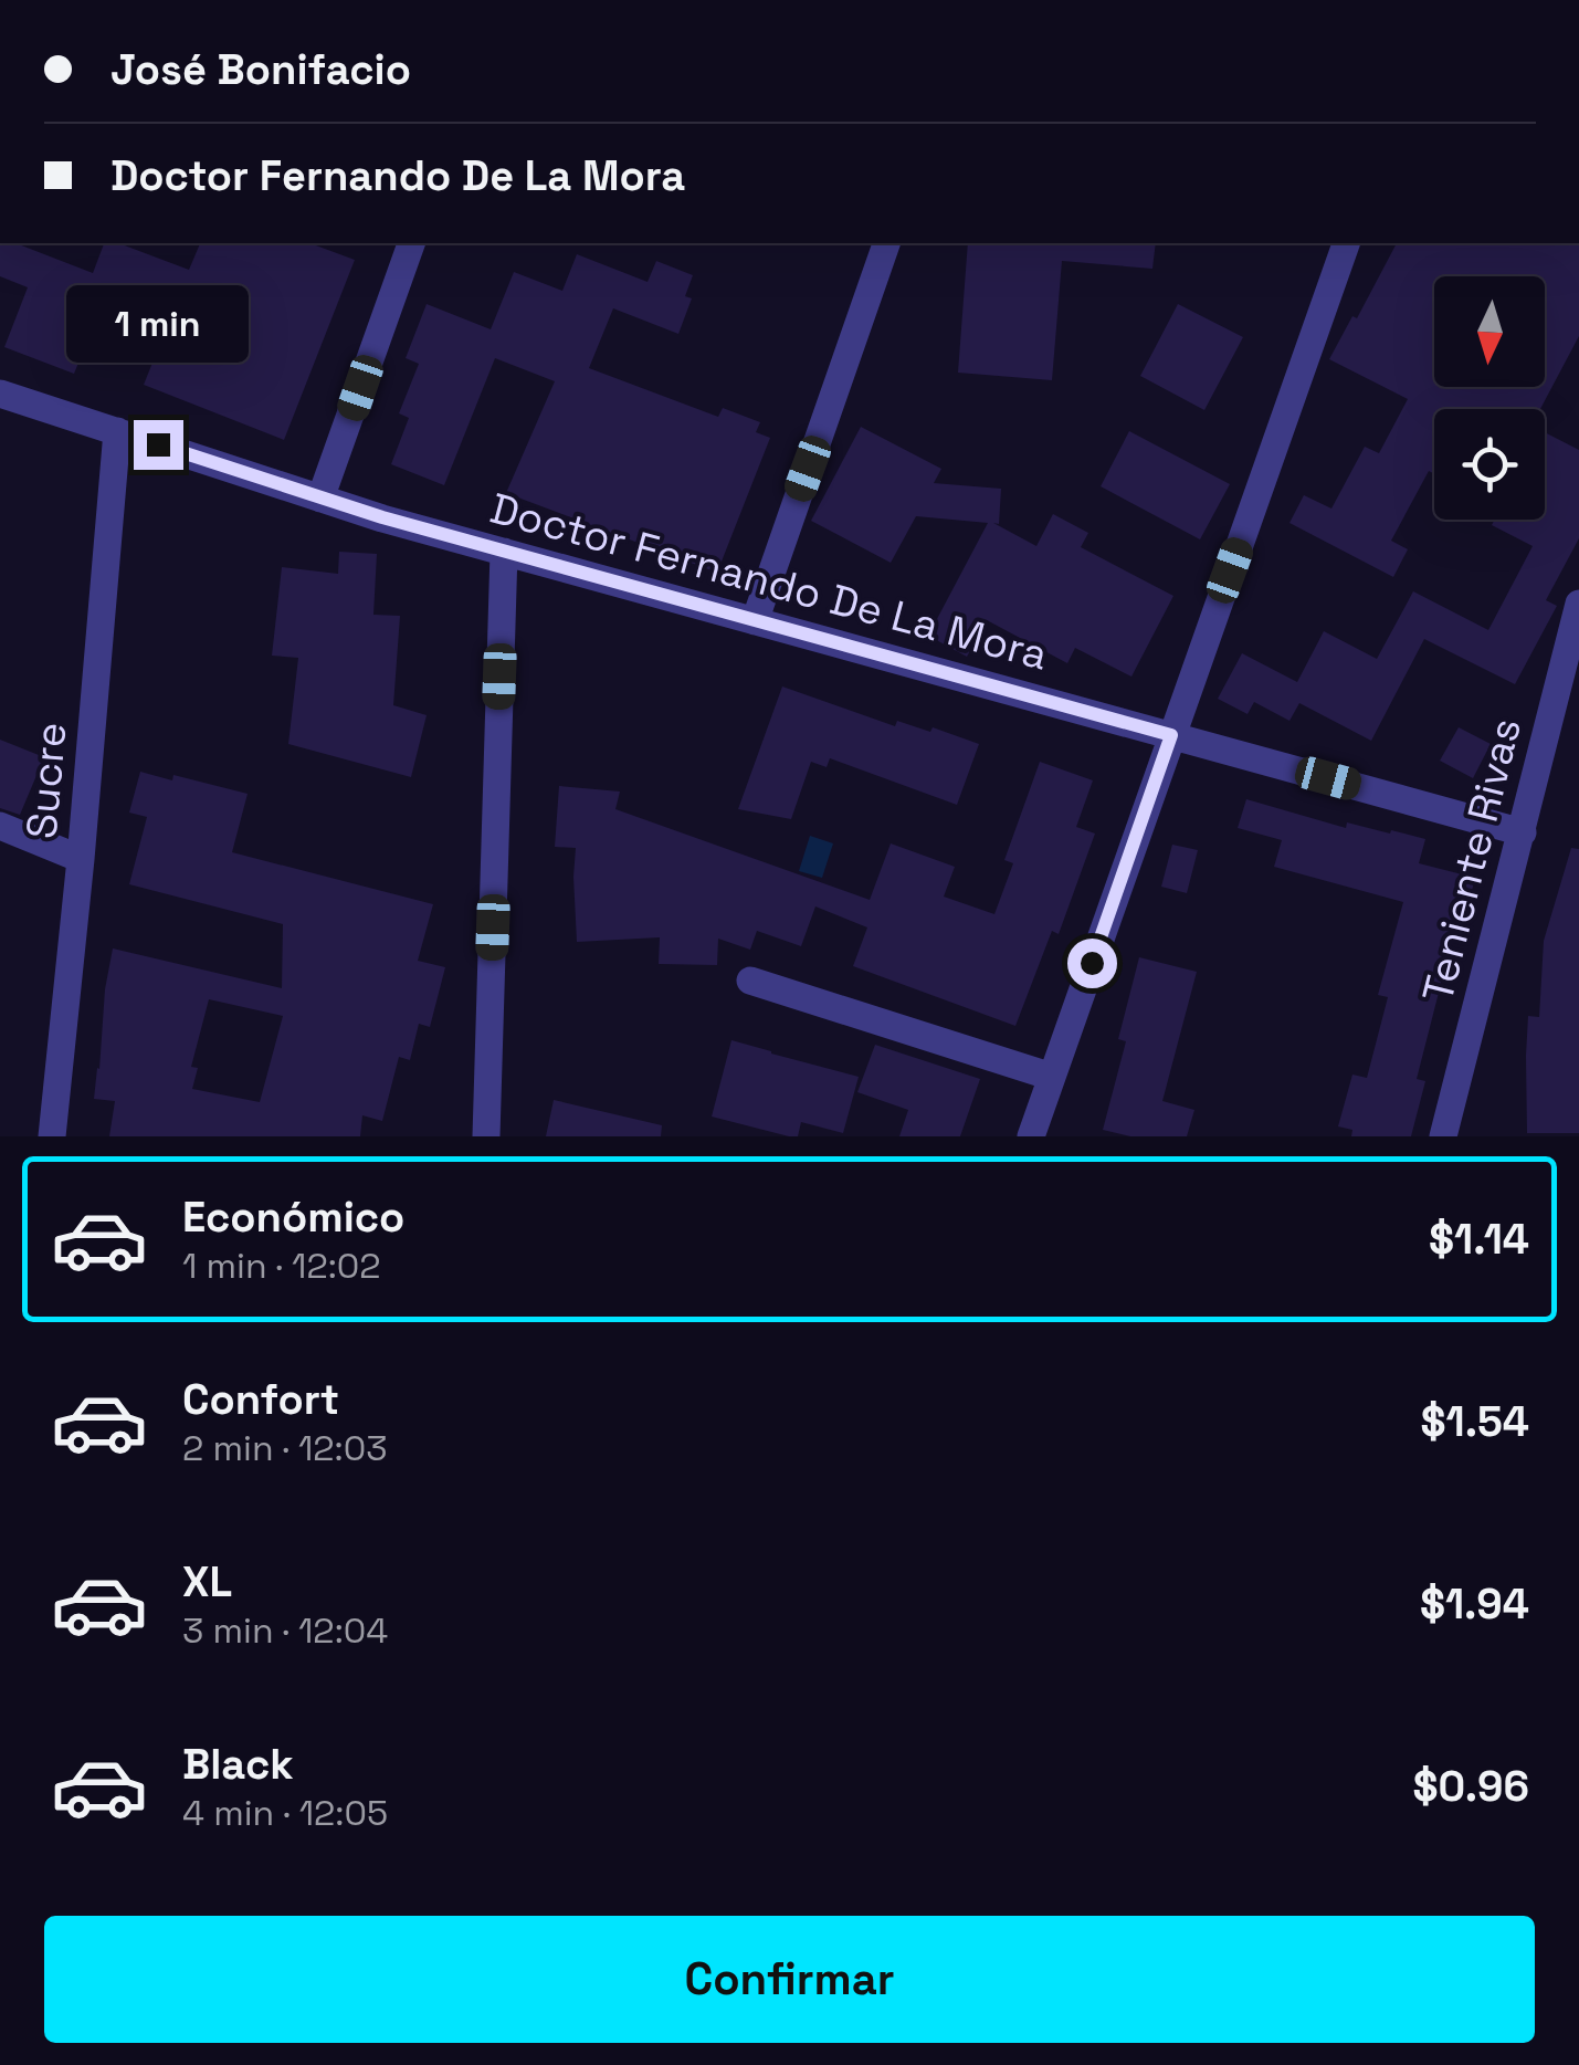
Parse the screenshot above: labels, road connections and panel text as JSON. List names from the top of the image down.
{
  "streets": {
    "street": ["Doctor Fernando De La Mora", "Sucre", "Teniente Rivas"]
  },
  "crossings": [
    ["Doctor Fernando De La Mora", "Sucre"],
    ["Doctor Fernando De La Mora", "Teniente Rivas"]
  ],
  "north": "bottom",
  "page": {
    "banner": ["José Bonifacio", "Doctor Fernando De La Mora"],
    "bubble": "1 min",
    "list": [
      {
        "name": "Económico",
        "note": "1 min · 12:02",
        "value": "$1.14"
      },
      {
        "name": "Confort",
        "note": "2 min · 12:03",
        "value": "$1.54"
      },
      {
        "name": "XL",
        "note": "3 min · 12:04",
        "value": "$1.94"
      },
      {
        "name": "Black",
        "note": "4 min · 12:05",
        "value": "$0.96"
      }
    ],
    "buttons": "Confirmar"
  }
}
